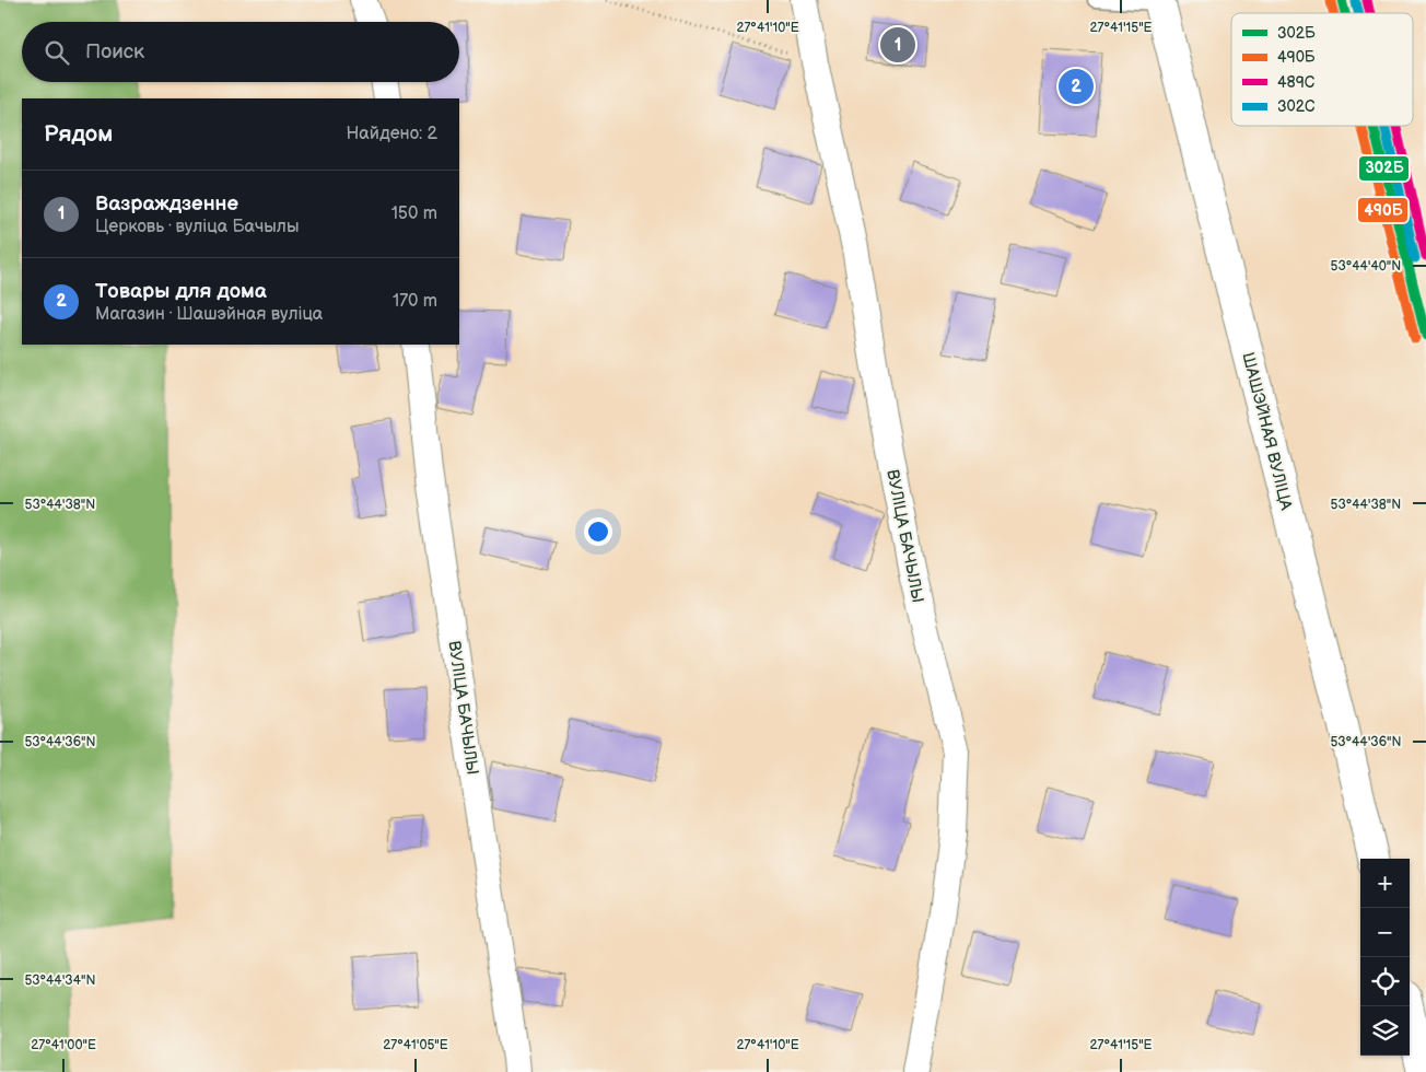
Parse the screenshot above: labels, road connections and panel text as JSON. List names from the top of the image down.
{
  "streets": {
    "main road": ["ШАШЭЙНАЯ ВУЛІЦА"],
    "street": ["ВУЛІЦА БАЧЫЛЫ"]
  },
  "lines": [
    "transit line 302Б",
    "transit line 489С",
    "transit line 490Б",
    "transit line 302С"
  ],
  "legend": [
    "302Б",
    "490Б",
    "489С",
    "302С"
  ],
  "page": {
    "search": "Поиск",
    "pins": ["1", "2"],
    "heading": ["Рядом", "Найдено: 2"],
    "list": [
      {
        "mark": "1",
        "name": "Вазраждзенне",
        "note": "Церковь · вуліца Бачылы",
        "value": "150 m"
      },
      {
        "mark": "2",
        "name": "Товары для дома",
        "note": "Магазин · Шашэйная вуліца",
        "value": "170 m"
      }
    ],
    "map_buttons": ["+", "−"]
  },
  "coordinates": [
    "27°41'10\"E",
    "27°41'15\"E",
    "53°44'40\"N",
    "53°44'38\"N",
    "53°44'36\"N",
    "53°44'34\"N",
    "27°41'00\"E",
    "27°41'05\"E"
  ]
}
